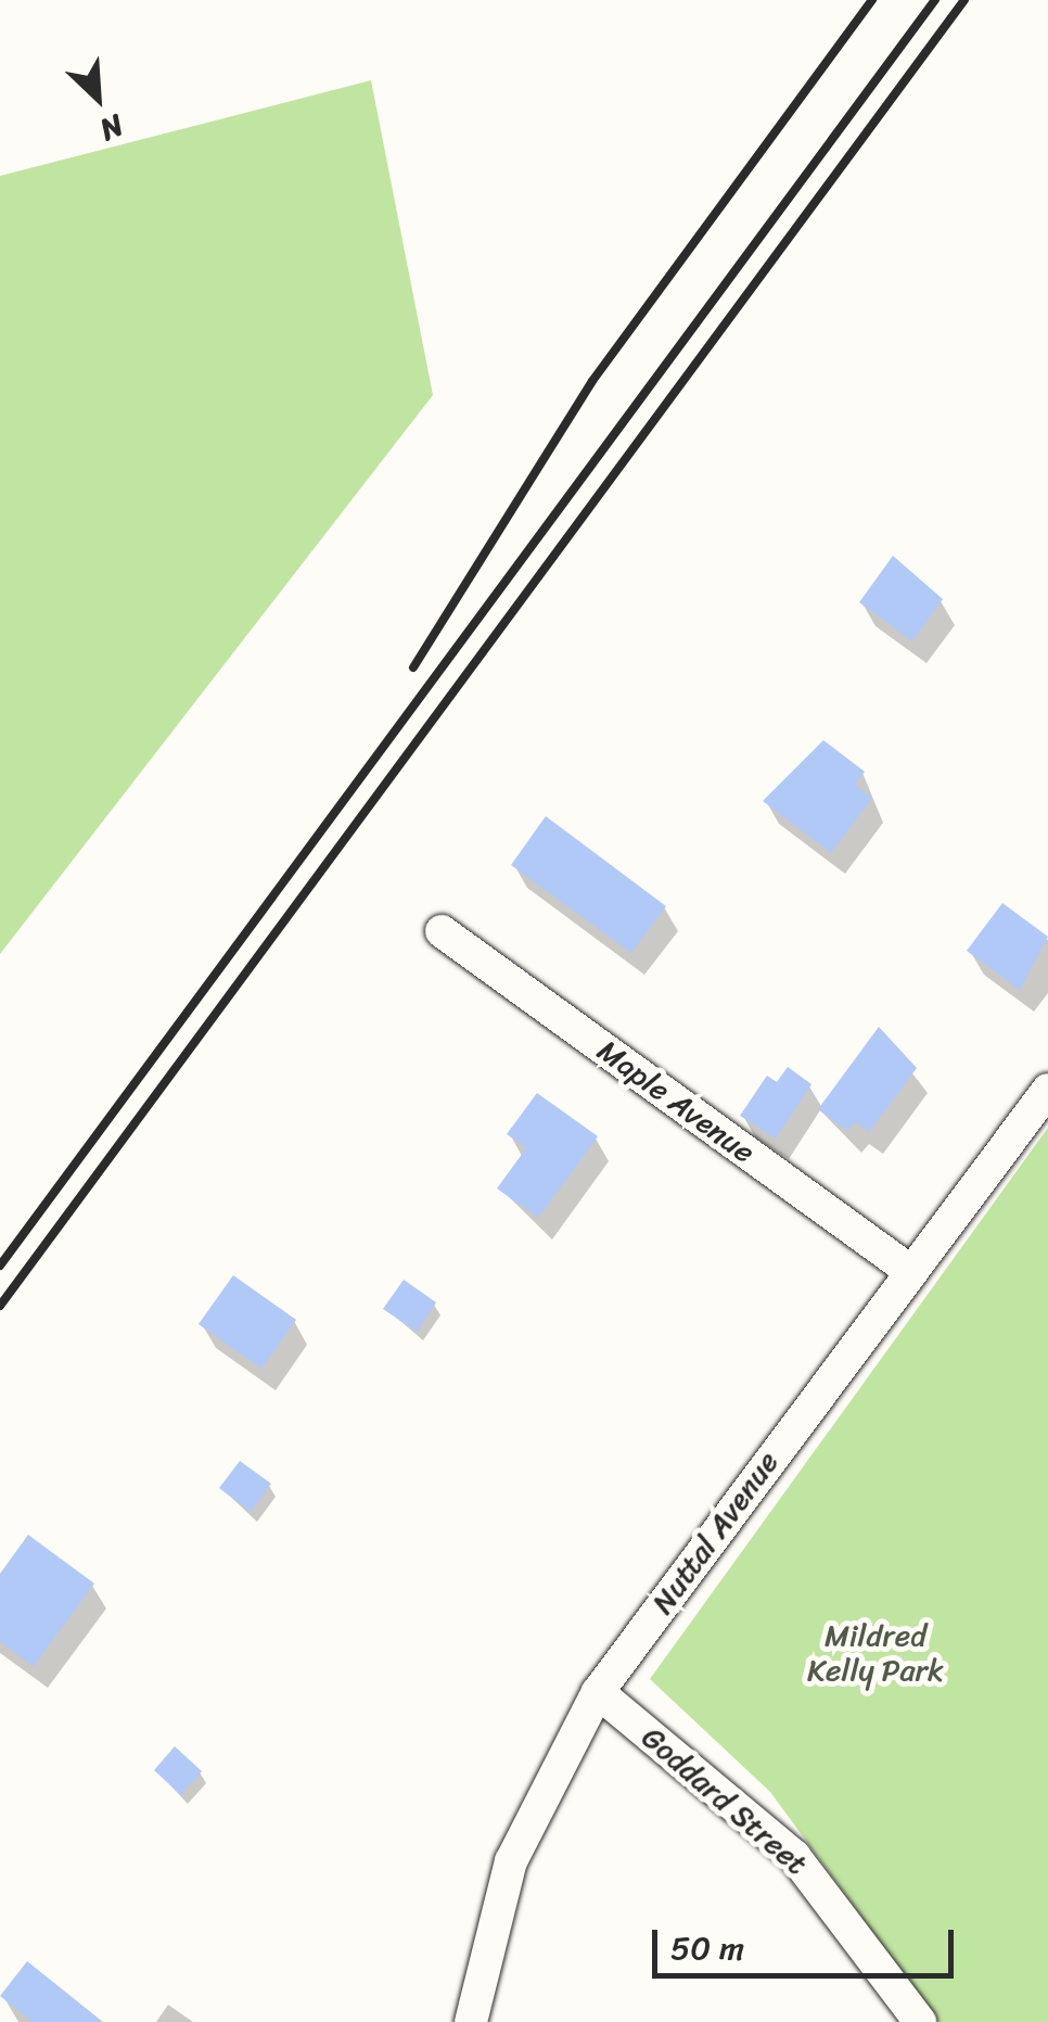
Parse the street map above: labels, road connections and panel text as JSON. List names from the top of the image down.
{
  "streets": {
    "street": ["Maple Avenue", "Nuttal Avenue", "Goddard Street"]
  },
  "crossings": [
    ["Maple Avenue", "Nuttal Avenue"],
    ["Nuttal Avenue", "Goddard Street"]
  ],
  "parks": ["Mildred Kelly Park"],
  "scale_bar": "50 m",
  "north": "bottom right"
}
